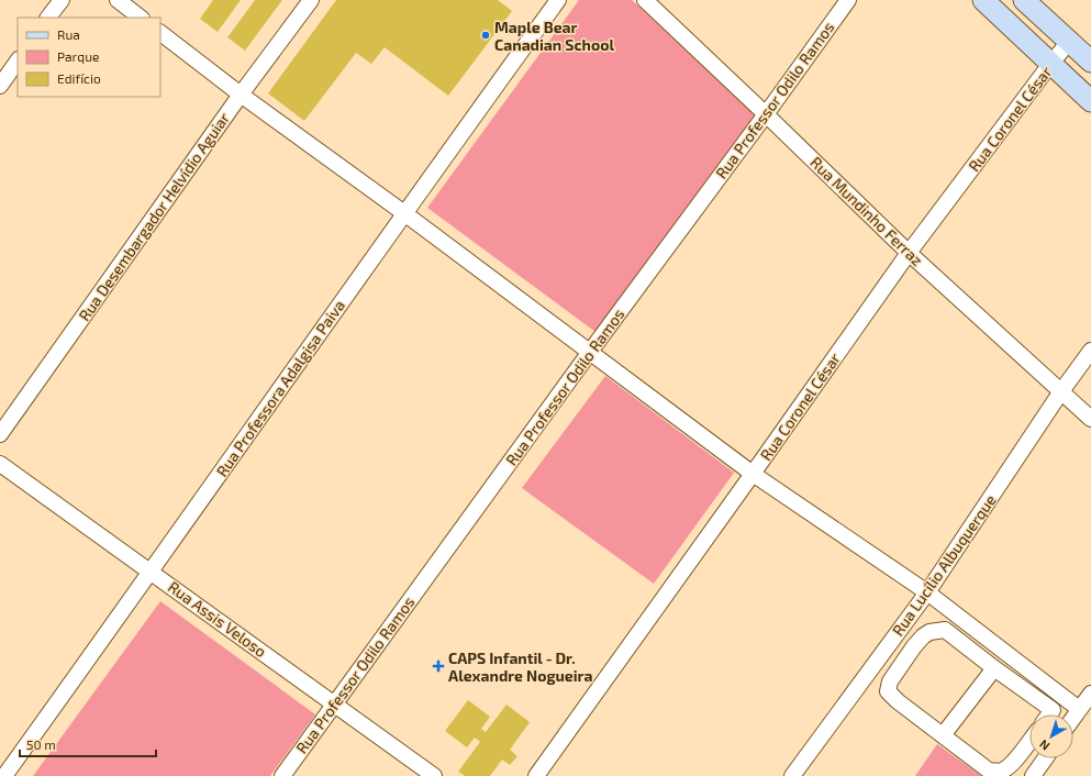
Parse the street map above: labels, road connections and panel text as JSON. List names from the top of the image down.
{
  "streets": {
    "street": [
      "Rua Professor Odilo Ramos",
      "Rua Coronel César",
      "Rua Mundinho Ferraz",
      "Rua Desembargador Helvídio Aguiar",
      "Rua Professora Adalgisa Paiva",
      "Rua Lucílio Albuquerque",
      "Rua Assis Veloso"
    ]
  },
  "crossings": [
    ["Rua Professor Odilo Ramos", "Rua Mundinho Ferraz"],
    ["Rua Professor Odilo Ramos", "Rua Assis Veloso"],
    ["Rua Coronel César", "Rua Mundinho Ferraz"],
    ["Rua Mundinho Ferraz", "Rua Lucílio Albuquerque"],
    ["Rua Professora Adalgisa Paiva", "Rua Assis Veloso"]
  ],
  "places": {
    "other": ["Maple Bear Canadian School"],
    "health": ["CAPS Infantil - Dr. Alexandre Nogueira"]
  },
  "legend": ["Rua", "Parque", "Edifício"],
  "scale_bar": "50 m",
  "north": "bottom left"
}
